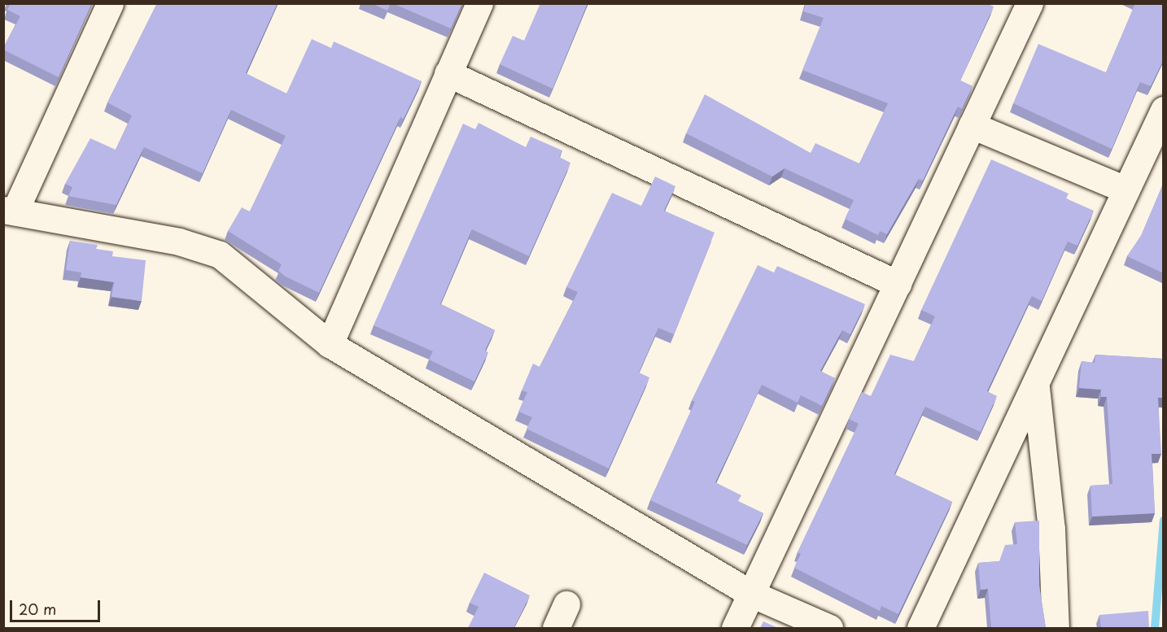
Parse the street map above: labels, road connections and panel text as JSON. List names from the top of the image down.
{
  "scale_bar": "20 m"
}
